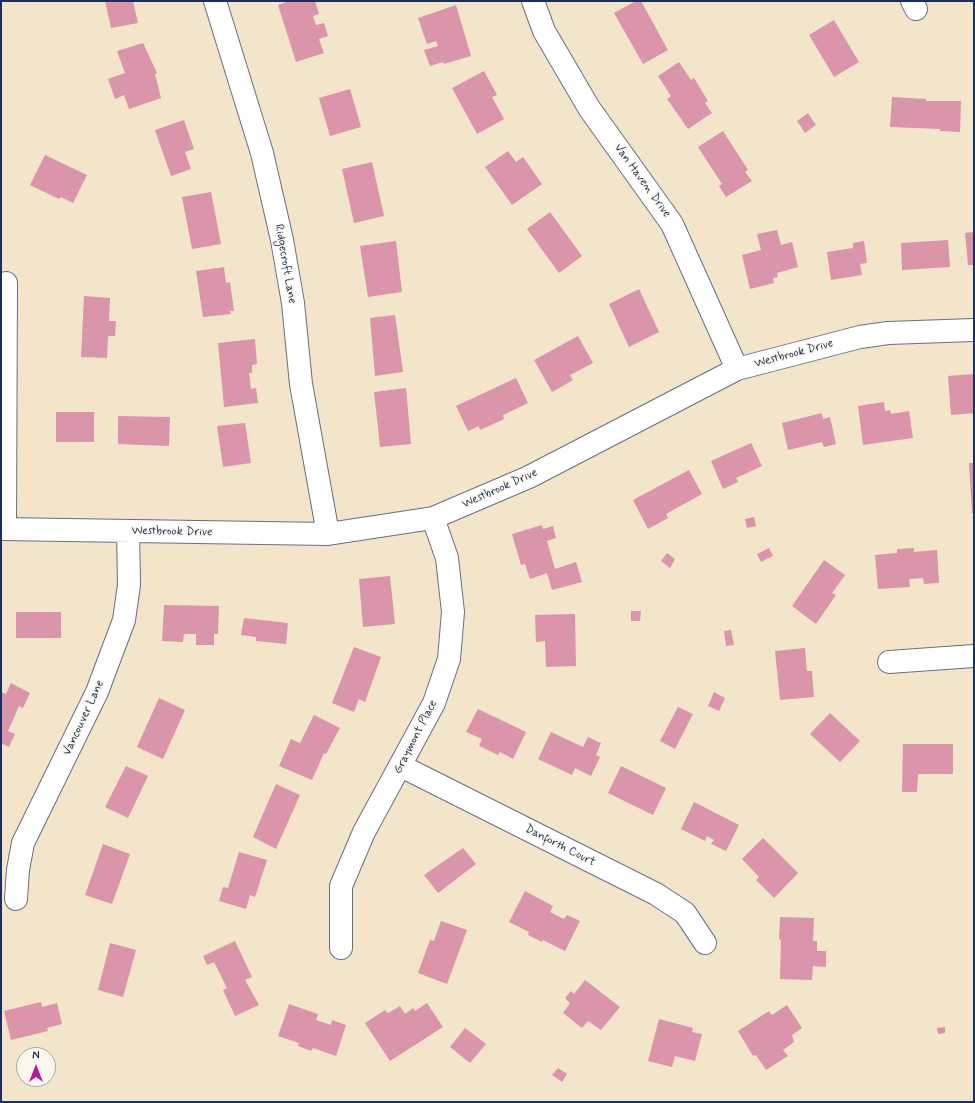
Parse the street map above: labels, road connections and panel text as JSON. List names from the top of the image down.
{
  "streets": {
    "street": [
      "Van Haven Drive",
      "Ridgecroft Lane",
      "Westbrook Drive",
      "Vancouver Lane",
      "Graymont Place",
      "Danforth Court"
    ]
  },
  "crossings": [
    ["Van Haven Drive", "Westbrook Drive"],
    ["Ridgecroft Lane", "Westbrook Drive"],
    ["Westbrook Drive", "Vancouver Lane"],
    ["Westbrook Drive", "Graymont Place"],
    ["Graymont Place", "Danforth Court"]
  ],
  "north": "top"
}
